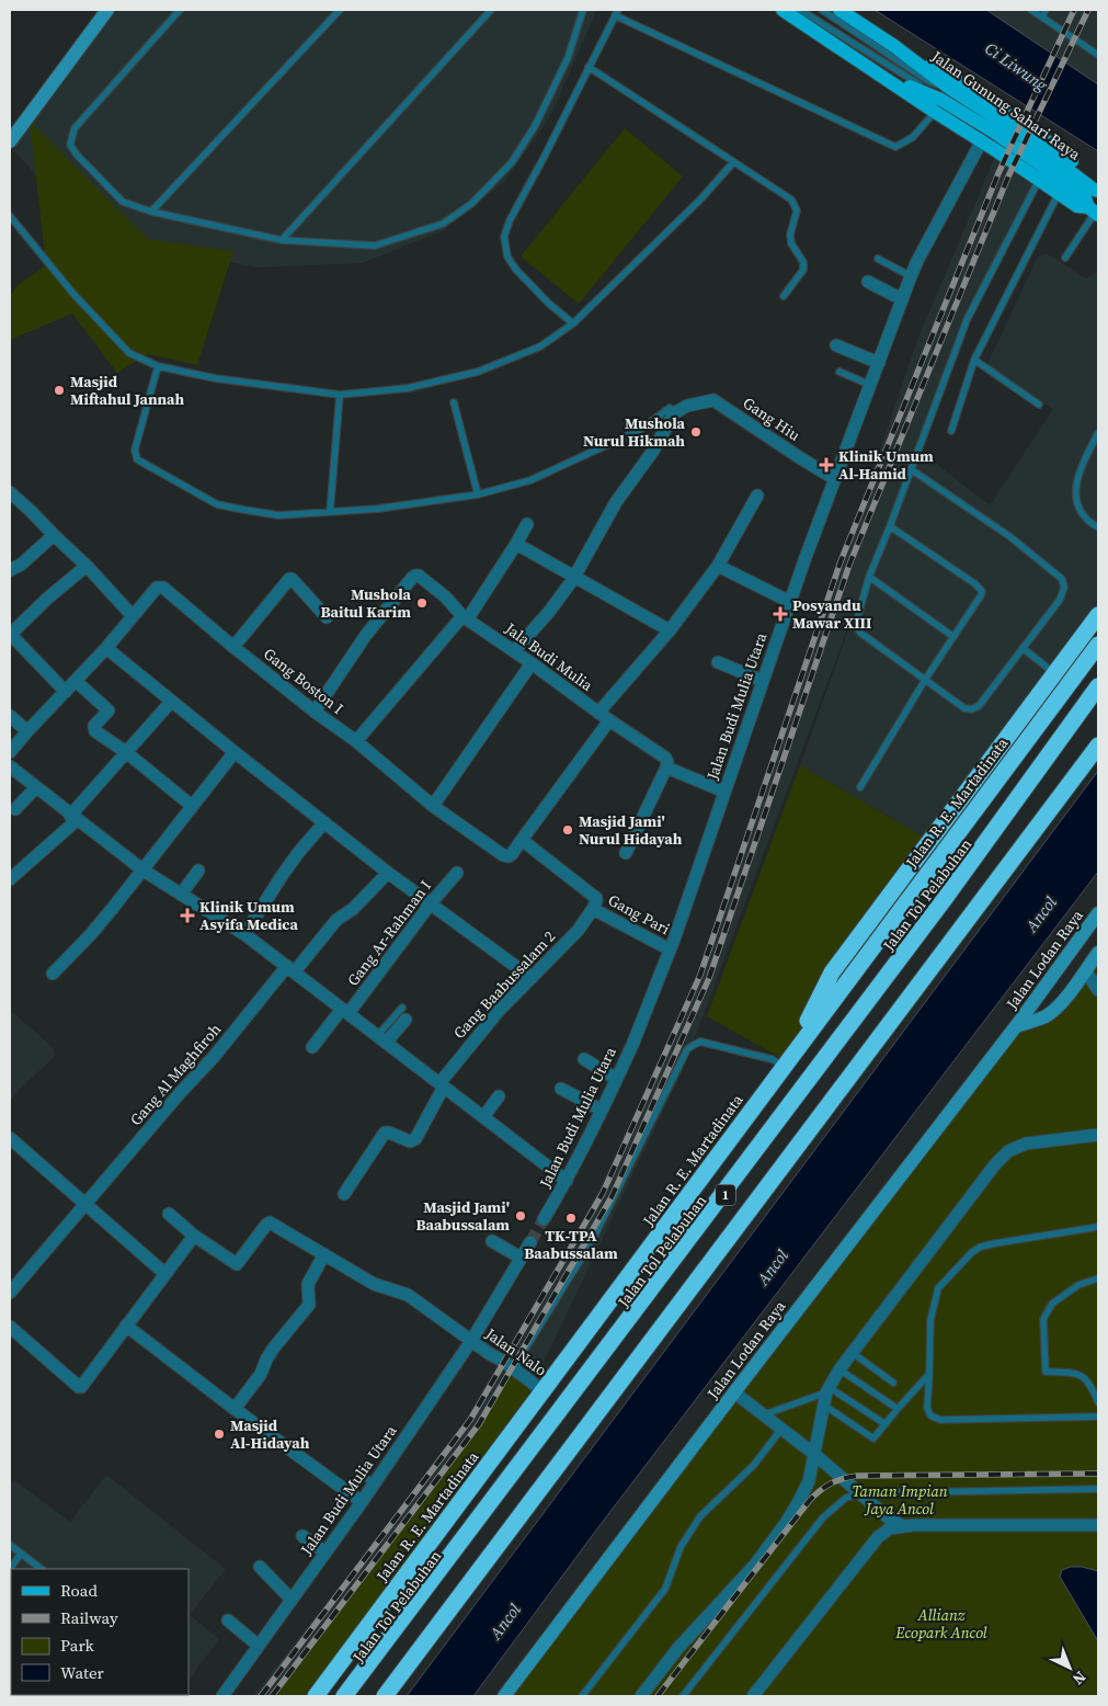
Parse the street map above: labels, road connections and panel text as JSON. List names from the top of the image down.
{
  "streets": {
    "highway": ["Jalan R. E. Martadinata", "Jalan Tol Pelabuhan", "1"],
    "main road": ["Jalan Gunung Sahari Raya", "Jalan Lodan Raya"],
    "street": [
      "Gang Hiu",
      "Jala Budi Mulia",
      "Gang Boston I",
      "Jalan Budi Mulia Utara",
      "Gang Pari",
      "Gang Ar-Rahman I",
      "Gang Baabussalam 2",
      "Gang Al Maghfiroh",
      "Jalan Nalo"
    ]
  },
  "crossings": [
    ["Jalan Gunung Sahari Raya", "Jalan Budi Mulia Utara"],
    ["Gang Hiu", "Jalan Budi Mulia Utara"],
    ["Jala Budi Mulia", "Gang Boston I"],
    ["Jalan Budi Mulia Utara", "Gang Pari"],
    ["Jalan Budi Mulia Utara", "Jalan Nalo"],
    ["Jalan R. E. Martadinata", "Jalan Nalo"],
    ["Gang Pari", "Gang Baabussalam 2"]
  ],
  "water": ["Ci Liwung", "Ancol"],
  "parks": ["Taman Impian Jaya Ancol", "Allianz Ecopark Ancol"],
  "places": {
    "other": [
      "Masjid Miftahul Jannah",
      "Mushola Nurul Hikmah",
      "Mushola Baitul Karim",
      "Masjid Jami' Nurul Hidayah",
      "Masjid Jami' Baabussalam",
      "TK-TPA Baabussalam",
      "Masjid Al-Hidayah"
    ],
    "health": ["Klinik Umum Al-Hamid", "Posyandu Mawar XIII", "Klinik Umum Asyifa Medica"]
  },
  "legend": [
    "Road",
    "Railway",
    "Park",
    "Water"
  ],
  "north": "bottom right"
}
